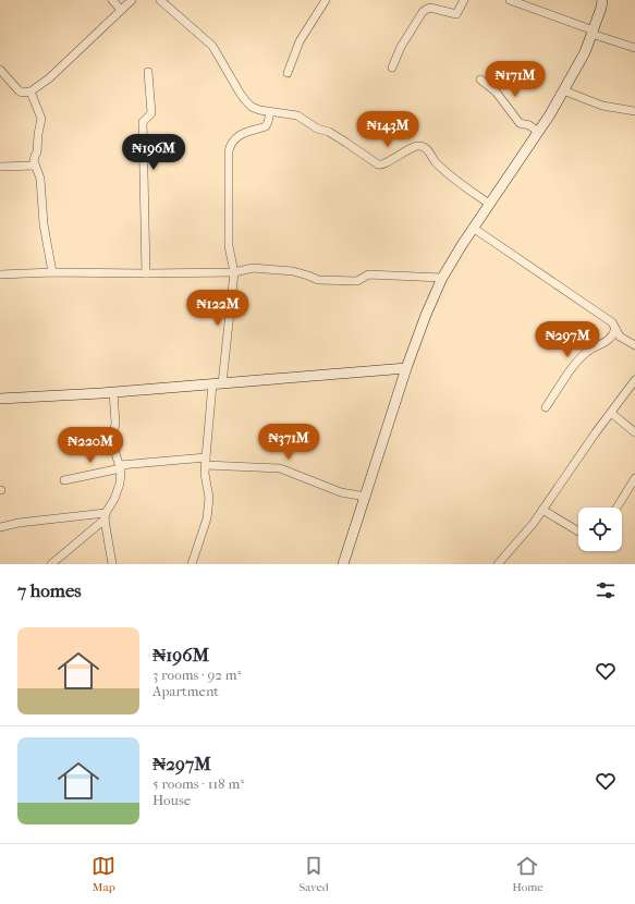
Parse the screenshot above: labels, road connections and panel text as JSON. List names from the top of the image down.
{
  "page": {
    "price": [
      "₦171M",
      "₦143M",
      "₦196M",
      "₦122M",
      "₦297M",
      "₦371M",
      "₦220M"
    ],
    "heading": "7 homes",
    "list": [
      {
        "name": "₦196M",
        "note": "3 rooms · 92 m² · Apartment"
      },
      {
        "name": "₦297M",
        "note": "5 rooms · 118 m² · House"
      }
    ],
    "tabs": ["Map", "Saved", "Home"]
  }
}
